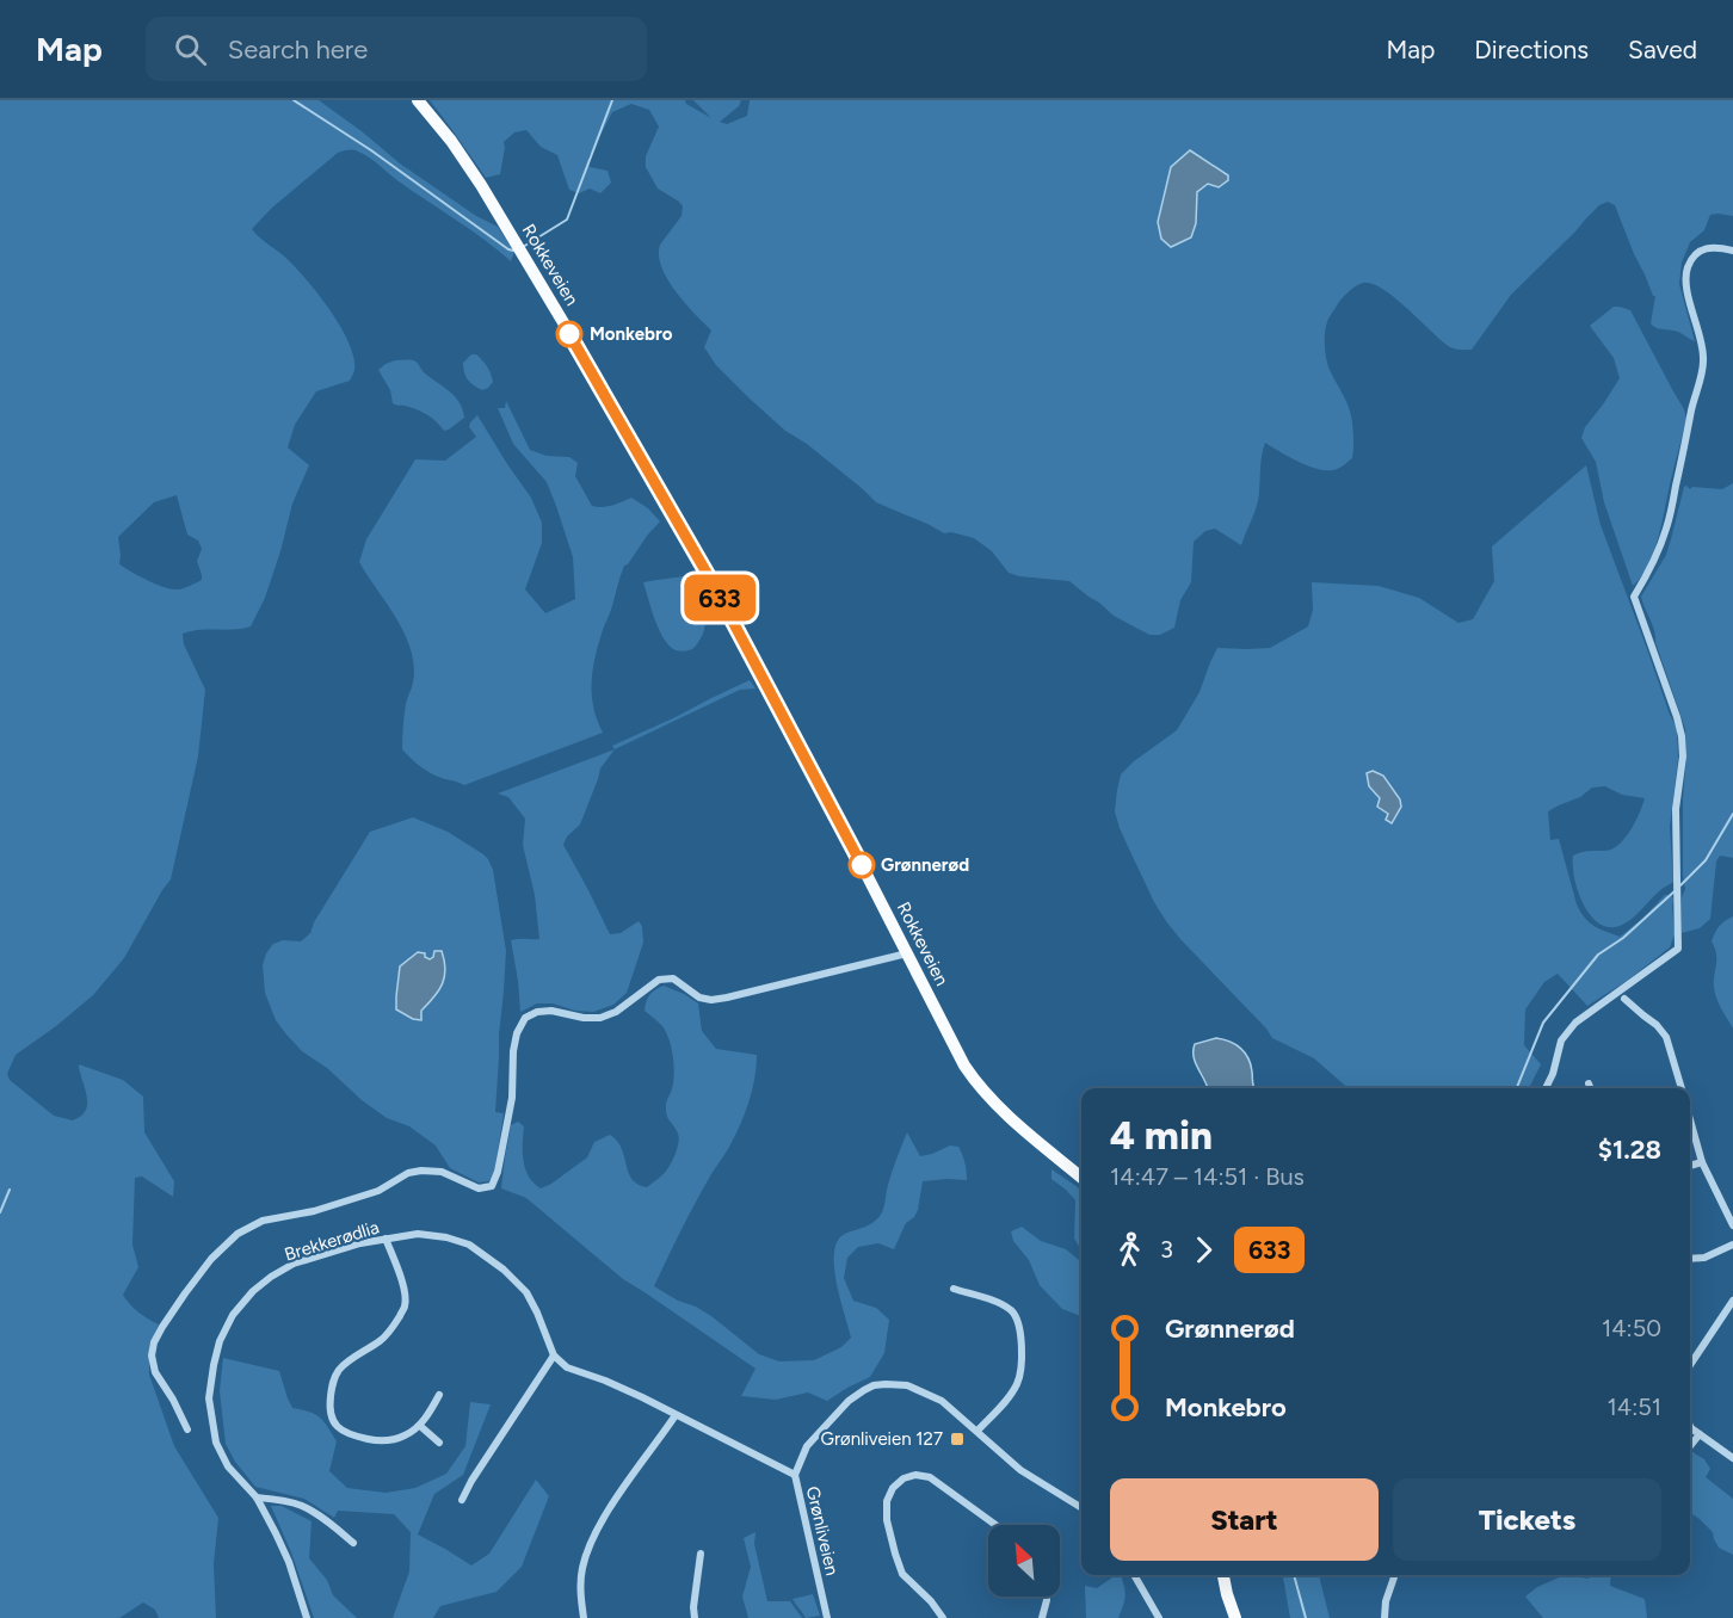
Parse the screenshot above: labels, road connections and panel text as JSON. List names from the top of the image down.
{
  "streets": {
    "main road": ["Rokkeveien"],
    "street": ["Brekkerødlia", "Grønliveien"]
  },
  "places": {
    "other": ["Monkebro", "Grønnerød"],
    "transit": ["Grønliveien 127"]
  },
  "lines": ["bus line 633"],
  "north": "top left",
  "page": {
    "header": "Map",
    "search": "Search here",
    "nav": ["Map", "Directions", "Saved"],
    "on_map": "633",
    "heading": ["4 min", "14:47 – 14:51 · Bus", "$1.28"],
    "legs": ["3", "633"],
    "list": [
      {
        "name": "Grønnerød",
        "value": "14:50"
      },
      {
        "name": "Monkebro",
        "value": "14:51"
      }
    ],
    "buttons": ["Start", "Tickets"]
  }
}
